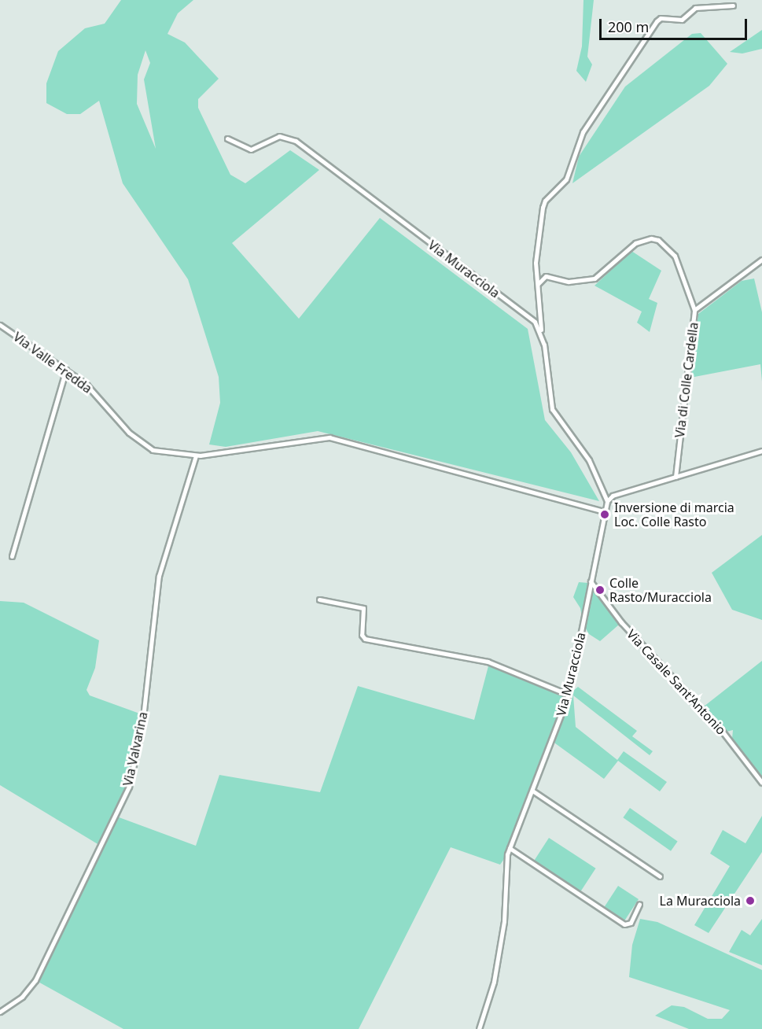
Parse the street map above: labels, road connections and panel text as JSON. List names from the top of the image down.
{
  "streets": {
    "street": [
      "Via Muracciola",
      "Via Valle Fredda",
      "Via di Colle Cardella",
      "Via Casale Sant'Antonio",
      "Via Valvarina"
    ]
  },
  "crossings": [
    ["Via Muracciola", "Via Valle Fredda"],
    ["Via Muracciola", "Via Casale Sant'Antonio"],
    ["Via Valle Fredda", "Via Valvarina"]
  ],
  "places": ["Inversione di marcia Loc. Colle Rasto", "Colle Rasto/Muracciola", "La Muracciola"],
  "scale_bar": "200 m"
}
